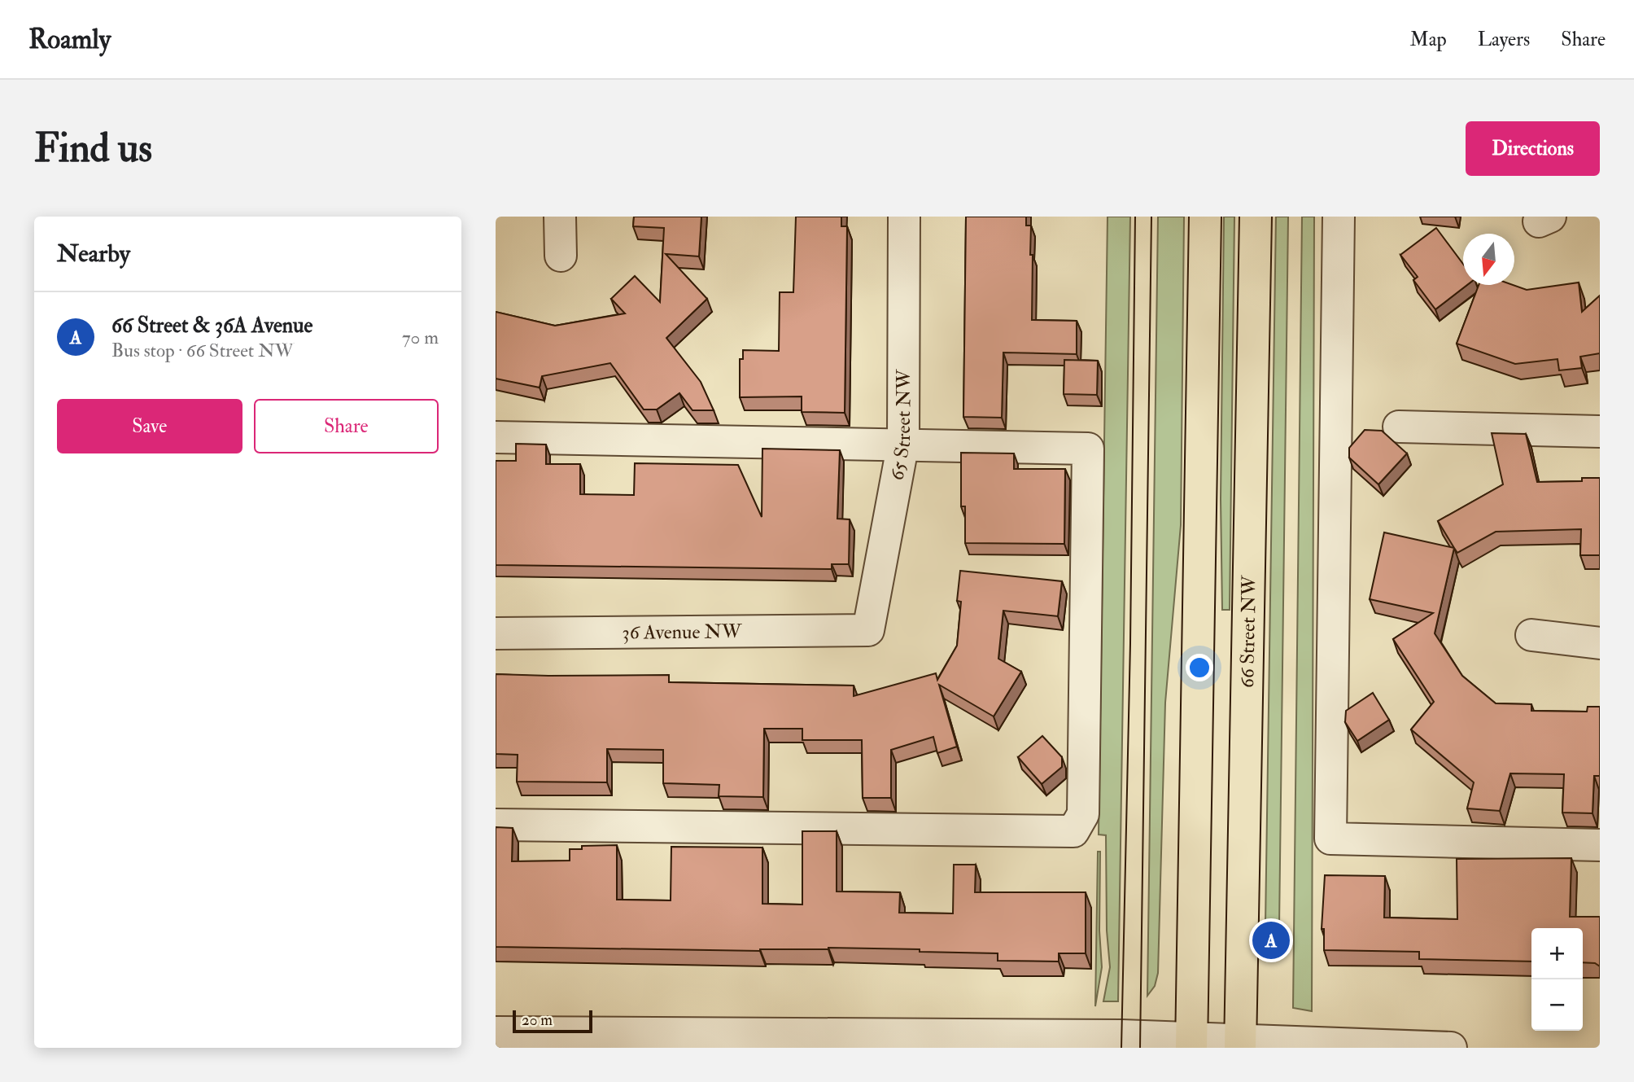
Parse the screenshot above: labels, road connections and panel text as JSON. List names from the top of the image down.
{
  "streets": {
    "main road": ["66 Street NW"],
    "street": ["65 Street NW", "36 Avenue NW"]
  },
  "crossings": [
    ["65 Street NW", "36 Avenue NW"]
  ],
  "scale_bar": "20 m",
  "north": "bottom",
  "page": {
    "header": "Roamly",
    "nav": ["Map", "Layers", "Share"],
    "buttons": [
      "Directions",
      ["Save", "Share"]
    ],
    "title": "Find us",
    "heading": "Nearby",
    "list": [
      {
        "mark": "A",
        "name": "66 Street & 36A Avenue",
        "note": "Bus stop · 66 Street NW",
        "value": "70 m"
      }
    ],
    "pins": "A",
    "map_buttons": ["+", "−"],
    "scale": "20 m"
  }
}
